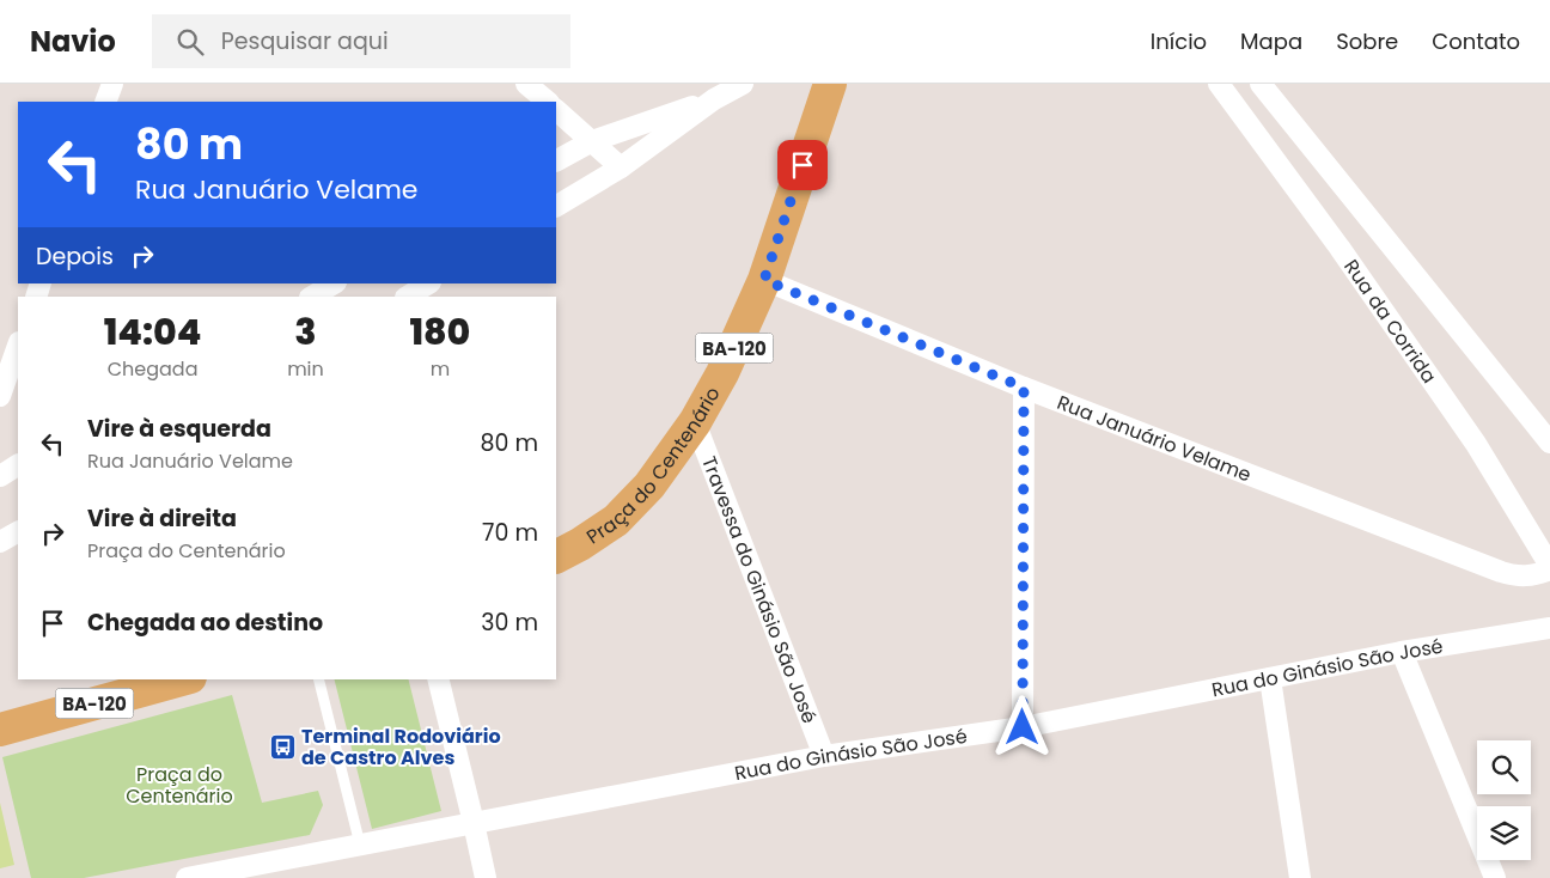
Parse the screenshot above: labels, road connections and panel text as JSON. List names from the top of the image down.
{
  "streets": {
    "main road": ["BA-120", "Praça do Centenário"],
    "street": [
      "Rua da Corrida",
      "Rua Januário Velame",
      "Travessa do Ginásio São José",
      "Rua do Ginásio São José"
    ]
  },
  "crossings": [
    ["Rua da Corrida", "Rua Januário Velame"],
    ["Rua Januário Velame", "Praça do Centenário"],
    ["Praça do Centenário", "Travessa do Ginásio São José"],
    ["Travessa do Ginásio São José", "Rua do Ginásio São José"]
  ],
  "parks": ["Praça do Centenário"],
  "places": {
    "bus stop": ["Terminal Rodoviário de Castro Alves"]
  },
  "page": {
    "header": "Navio",
    "search": "Pesquisar aqui",
    "nav": [
      "Início",
      "Mapa",
      "Sobre",
      "Contato"
    ],
    "turn": ["80 m", "Rua Januário Velame"],
    "then": "Depois",
    "eta": [
      "14:04",
      "Chegada",
      "3",
      "min",
      "180",
      "m"
    ],
    "list": [
      {
        "name": "Vire à esquerda",
        "note": "Rua Januário Velame",
        "value": "80 m"
      },
      {
        "name": "Vire à direita",
        "note": "Praça do Centenário",
        "value": "70 m"
      },
      {
        "name": "Chegada ao destino",
        "value": "30 m"
      }
    ]
  }
}
